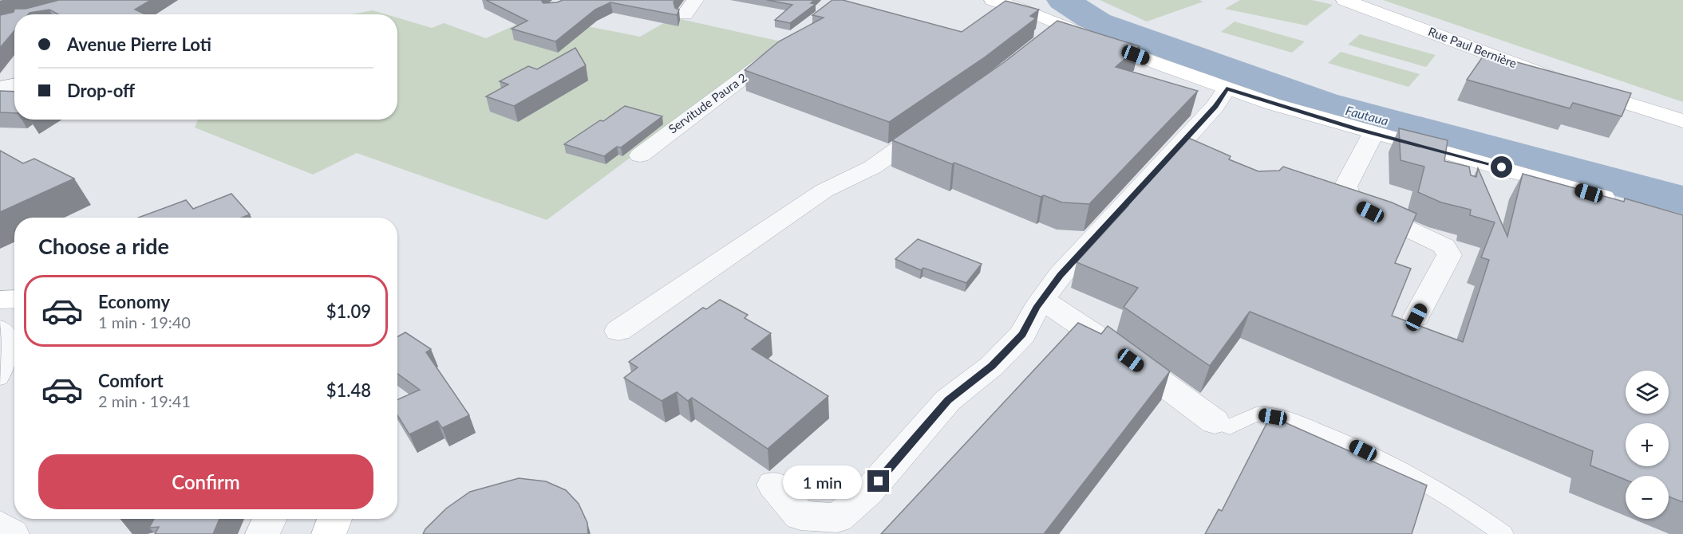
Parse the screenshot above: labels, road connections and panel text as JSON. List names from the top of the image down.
{
  "streets": {
    "main road": ["Rue Paul Bernière"],
    "street": ["Servitude Paura 2"]
  },
  "water": ["Fautaua"],
  "page": {
    "banner": ["Avenue Pierre Loti", "Drop-off"],
    "heading": "Choose a ride",
    "list": [
      {
        "name": "Economy",
        "note": "1 min · 19:40",
        "value": "$1.09"
      },
      {
        "name": "Comfort",
        "note": "2 min · 19:41",
        "value": "$1.48"
      }
    ],
    "map_buttons": ["+", "−"],
    "buttons": "Confirm",
    "bubble": "1 min"
  }
}
